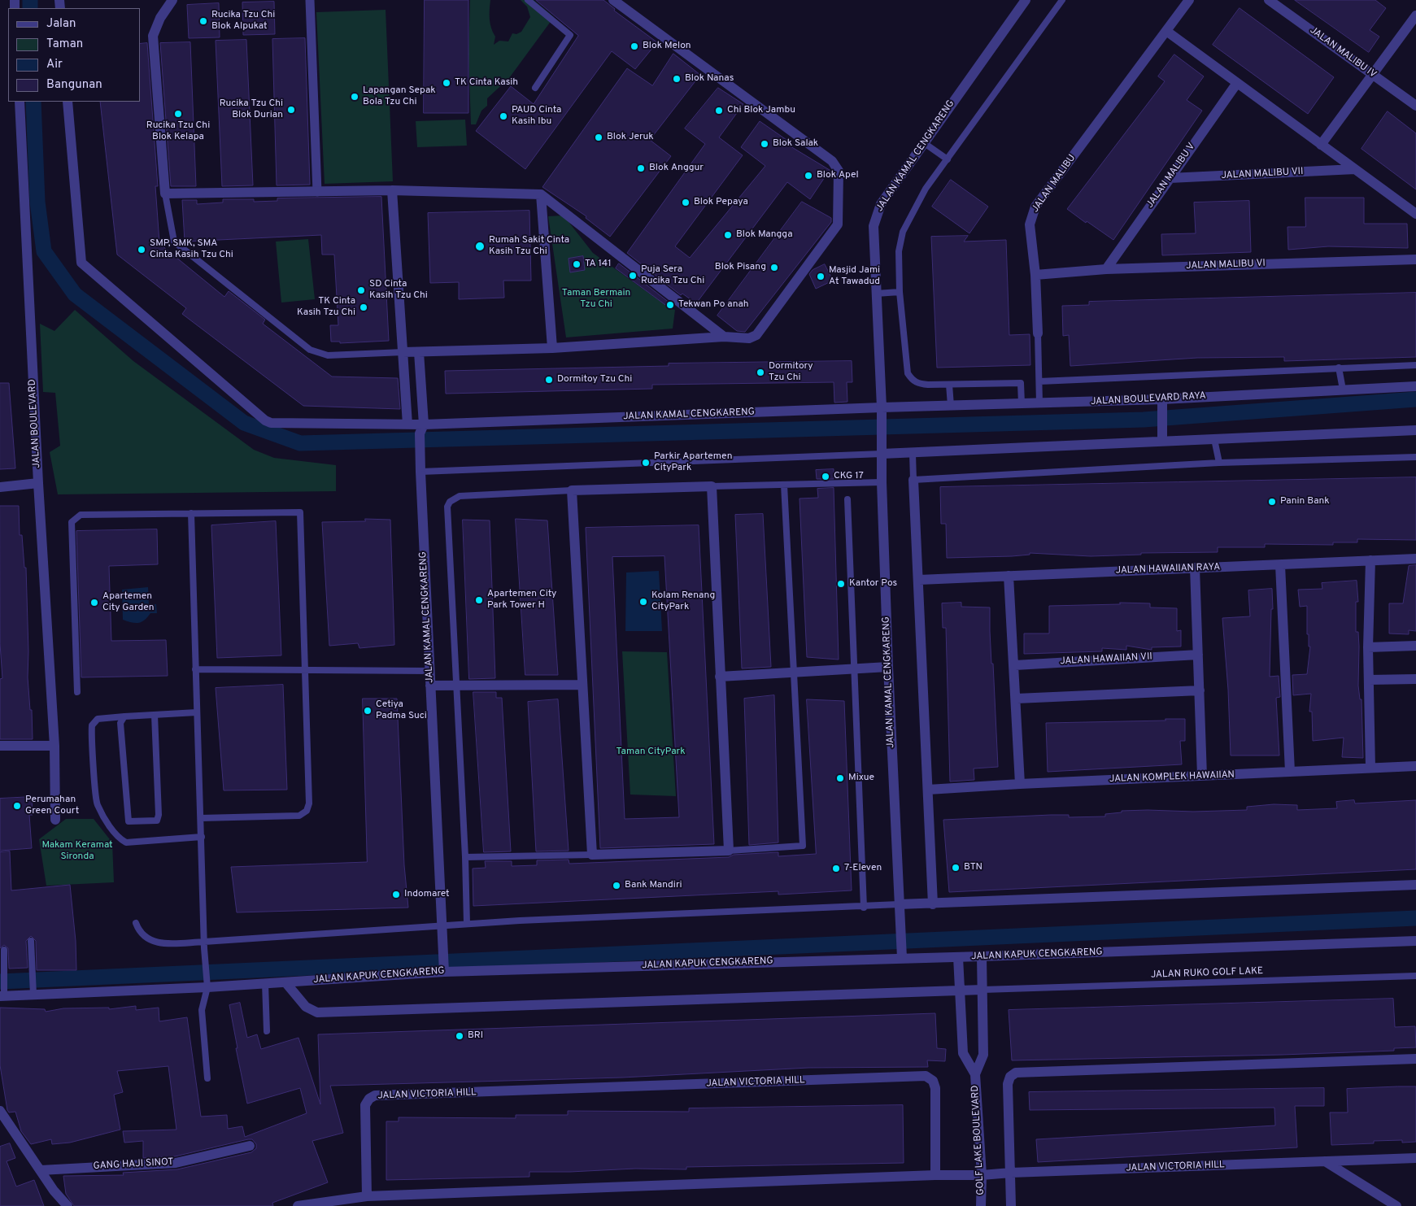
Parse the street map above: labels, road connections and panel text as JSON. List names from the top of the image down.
{
  "streets": {
    "street": [
      "JALAN MALIBU IV",
      "JALAN KAMAL CENGKARENG",
      "JALAN MALIBU VII",
      "JALAN MALIBU V",
      "JALAN MALIBU",
      "JALAN MALIBU VI",
      "JALAN BOULEVARD RAYA",
      "JALAN BOULEVARD",
      "JALAN HAWAIIAN RAYA",
      "JALAN HAWAIIAN VII",
      "JALAN KOMPLEK HAWAIIAN",
      "JALAN KAPUK CENGKARENG",
      "JALAN VICTORIA HILL",
      "GOLF LAKE BOULEVARD",
      "GANG HAJI SINOT"
    ],
    "lane": ["JALAN RUKO GOLF LAKE"]
  },
  "crossings": [
    ["JALAN KAMAL CENGKARENG", "JALAN BOULEVARD RAYA"],
    ["JALAN KAMAL CENGKARENG", "JALAN KAPUK CENGKARENG"],
    ["JALAN MALIBU VII", "JALAN MALIBU V"],
    ["JALAN MALIBU V", "JALAN MALIBU VI"],
    ["JALAN MALIBU", "JALAN MALIBU VI"],
    ["JALAN MALIBU", "JALAN BOULEVARD RAYA"],
    ["JALAN KAPUK CENGKARENG", "GOLF LAKE BOULEVARD"],
    ["JALAN RUKO GOLF LAKE", "GOLF LAKE BOULEVARD"],
    ["JALAN VICTORIA HILL", "GOLF LAKE BOULEVARD"]
  ],
  "parks": ["Taman Bermain Tzu Chi", "Taman CityPark", "Makam Keramat Sironda"],
  "places": [
    "Rucika Tzu Chi Blok Alpukat",
    "Blok Melon",
    "Blok Nanas",
    "TK Cinta Kasih",
    "Lapangan Sepak Bola Tzu Chi",
    "Rucika Tzu Chi Blok Durian",
    "Chi Blok Jambu",
    "Rucika Tzu Chi Blok Kelapa",
    "PAUD Cinta Kasih Ibu",
    "Blok Jeruk",
    "Blok Salak",
    "Blok Anggur",
    "Blok Apel",
    "Blok Pepaya",
    "Blok Mangga",
    "Rumah Sakit Cinta Kasih Tzu Chi",
    "SMP, SMK, SMA Cinta Kasih Tzu Chi",
    "TA 141",
    "Blok Pisang",
    "Puja Sera Rucika Tzu Chi",
    "Masjid Jami At Tawadud",
    "SD Cinta Kasih Tzu Chi",
    "Tekwan Po anah",
    "TK Cinta Kasih Tzu Chi",
    "Dormitory Tzu Chi",
    "Dormitoy Tzu Chi",
    "Parkir Apartemen CityPark",
    "CKG 17",
    "Panin Bank",
    "Kantor Pos",
    "Apartemen City Park Tower H",
    "Kolam Renang CityPark",
    "Apartemen City Garden",
    "Cetiya Padma Suci",
    "Mixue",
    "Perumahan Green Court",
    "BTN",
    "7-Eleven",
    "Bank Mandiri",
    "Indomaret",
    "BRI"
  ],
  "legend": [
    "Jalan",
    "Taman",
    "Air",
    "Bangunan"
  ]
}
